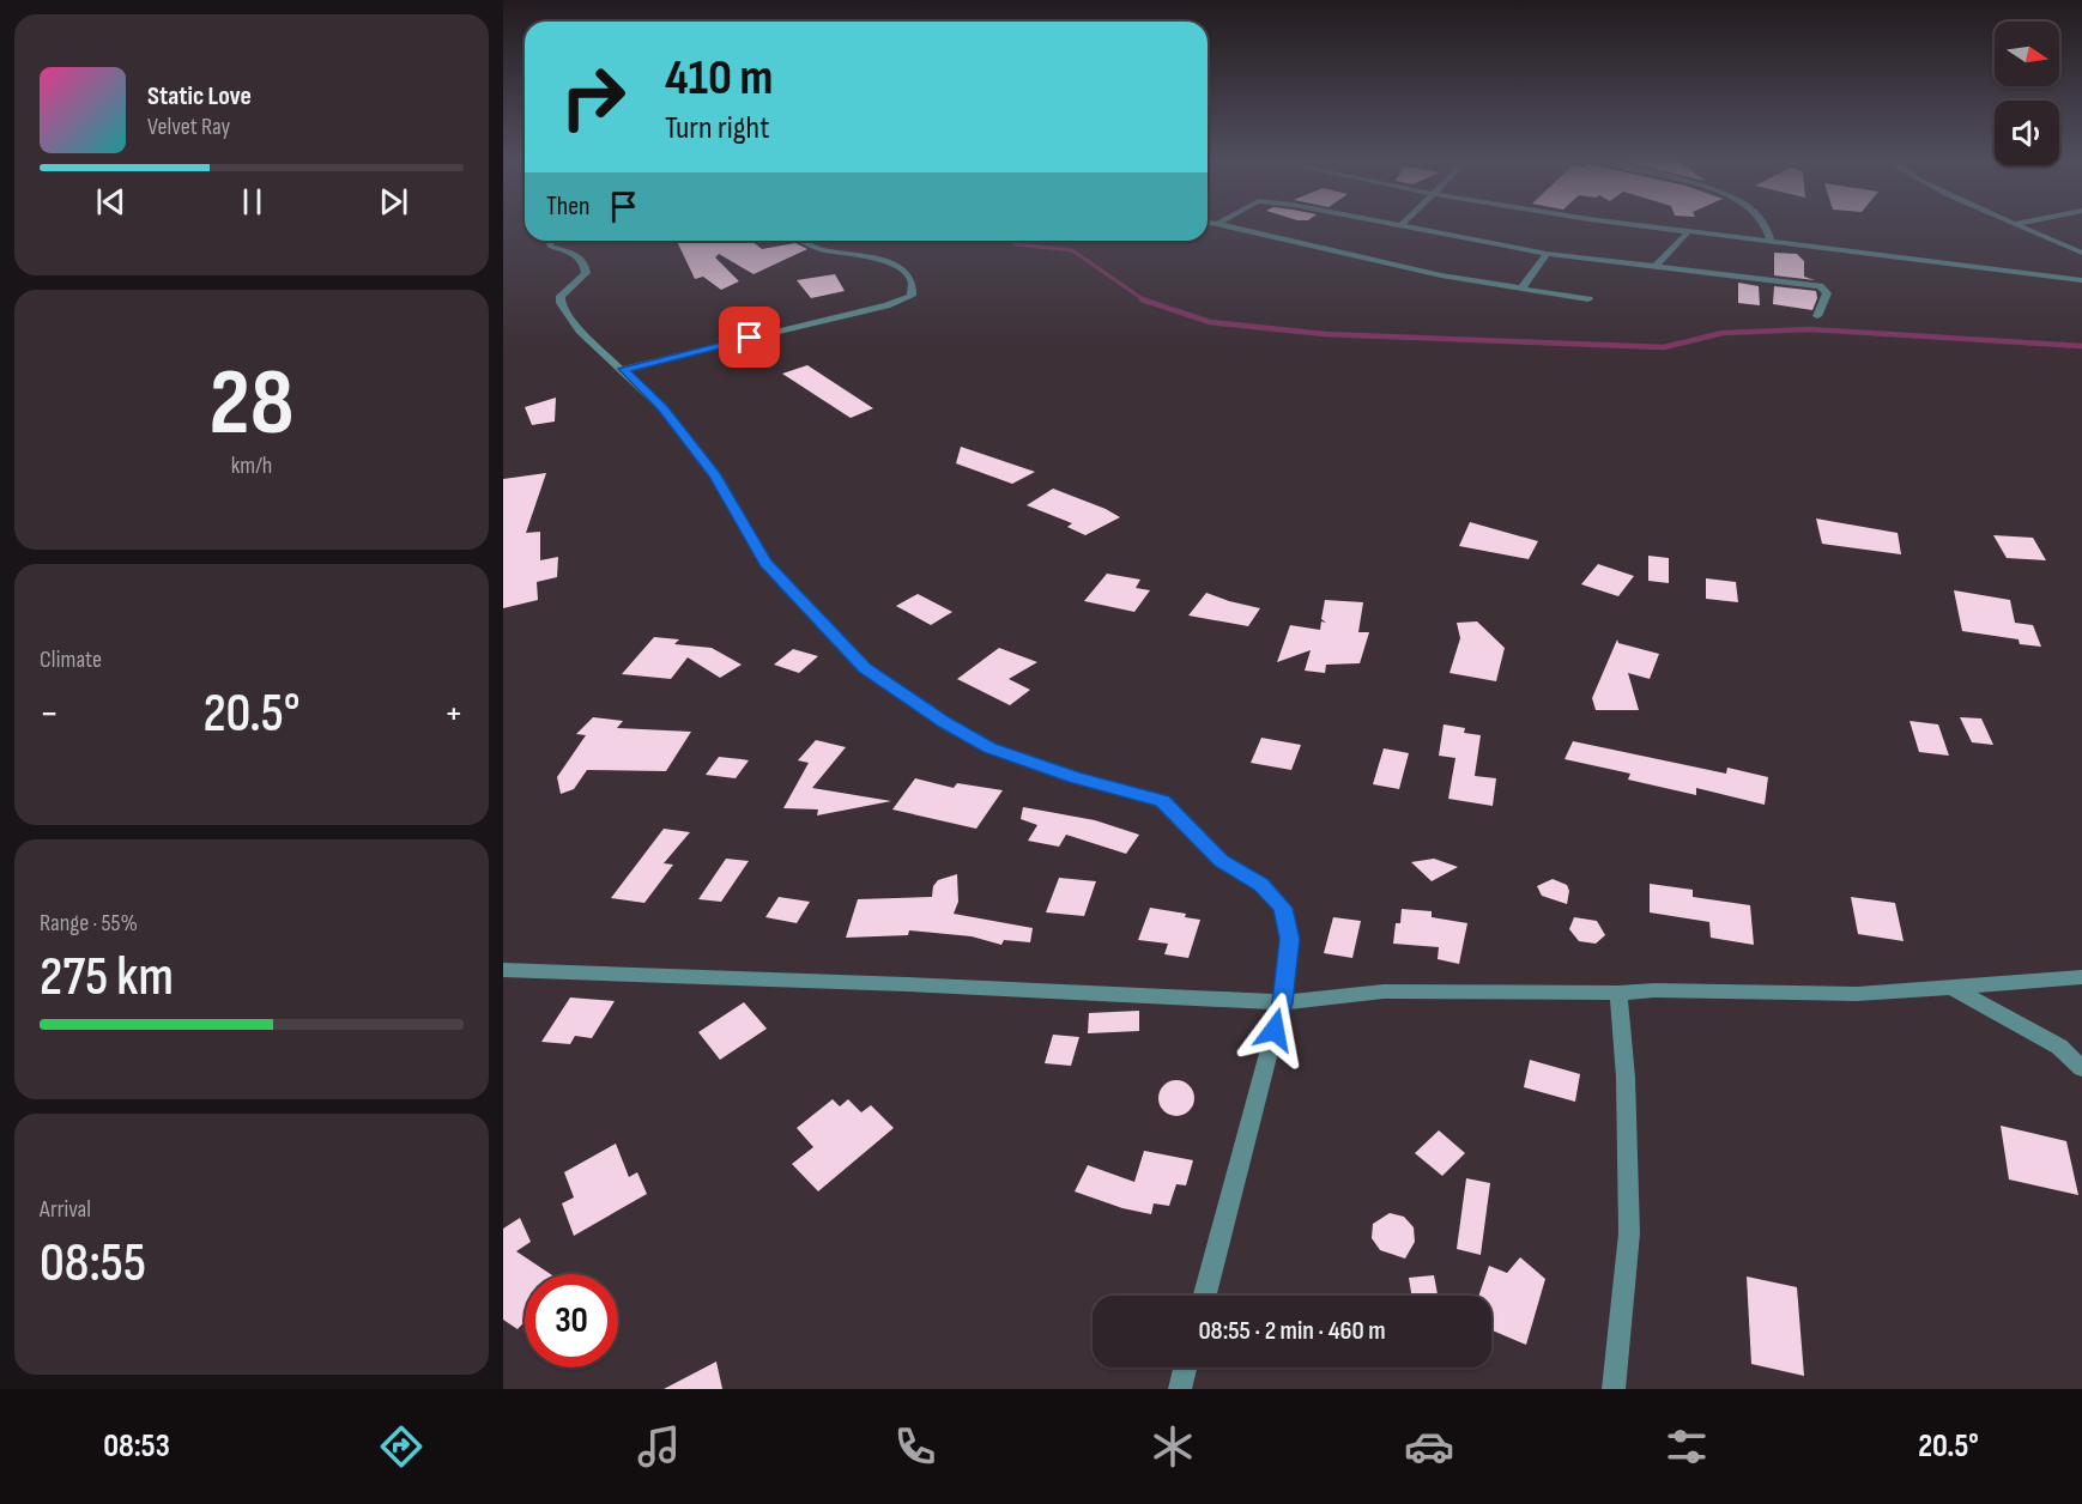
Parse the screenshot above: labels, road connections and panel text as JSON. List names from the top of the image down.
{
  "north": "right",
  "page": {
    "turn": ["410 m", "Turn right"],
    "song": ["Static Love", "Velvet Ray"],
    "then": "Then",
    "tile": [
      ["28", "km/h"],
      "Climate",
      ["Range · 55%", "275 km"],
      ["Arrival", "08:55"]
    ],
    "heat": ["−", "20.5°", "+"],
    "limit": "30",
    "trip": "08:55 · 2 min · 460 m",
    "tabs": ["08:53", "20.5°"]
  }
}
